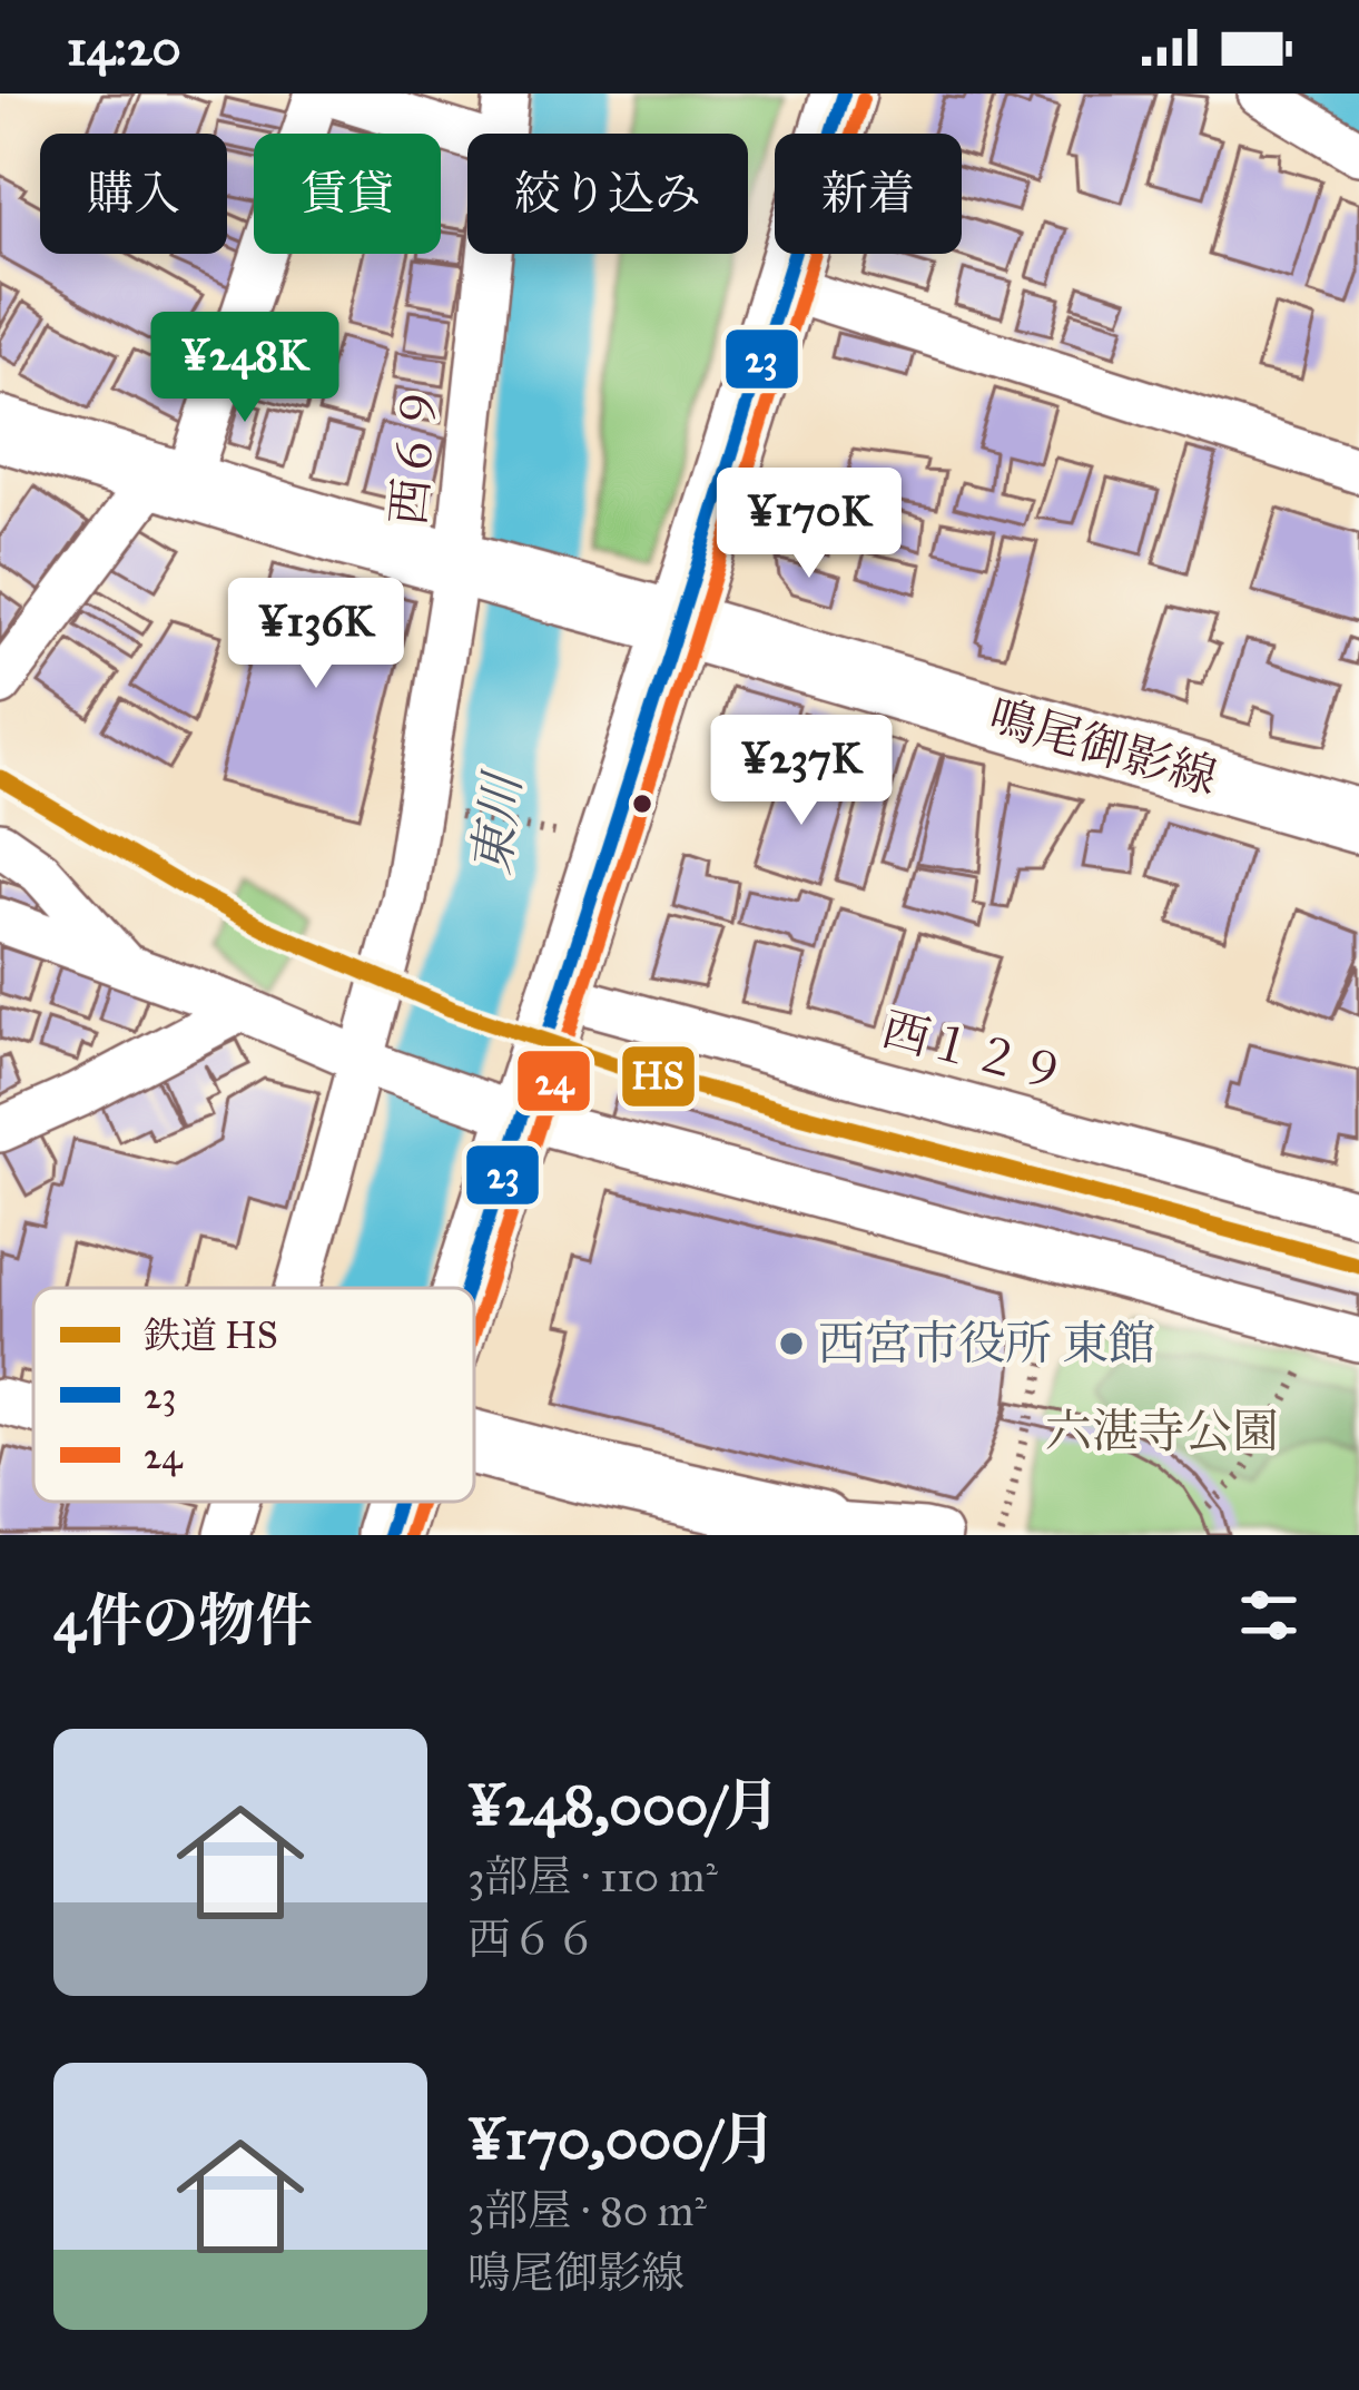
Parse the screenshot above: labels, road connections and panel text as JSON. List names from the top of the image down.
{
  "streets": {
    "street": ["西６９", "鳴尾御影線", "西１２９"]
  },
  "crossings": [
    ["西６９", "鳴尾御影線"]
  ],
  "water": ["東川"],
  "parks": ["六湛寺公園"],
  "places": ["西宮市役所 東館"],
  "lines": ["transit line 23", "transit line 24", "rail line HS"],
  "legend": ["鉄道 HS", "23", "24"],
  "page": {
    "status": "14:20",
    "chip": [
      "購入",
      "賃貸",
      "絞り込み",
      "新着"
    ],
    "price": [
      "¥248K",
      "¥170K",
      "¥136K",
      "¥237K"
    ],
    "heading": "4件の物件",
    "list": [
      {
        "name": "¥248,000/月",
        "note": "3部屋 · 110 m² · 西６６"
      },
      {
        "name": "¥170,000/月",
        "note": "3部屋 · 80 m² · 鳴尾御影線"
      }
    ]
  }
}
